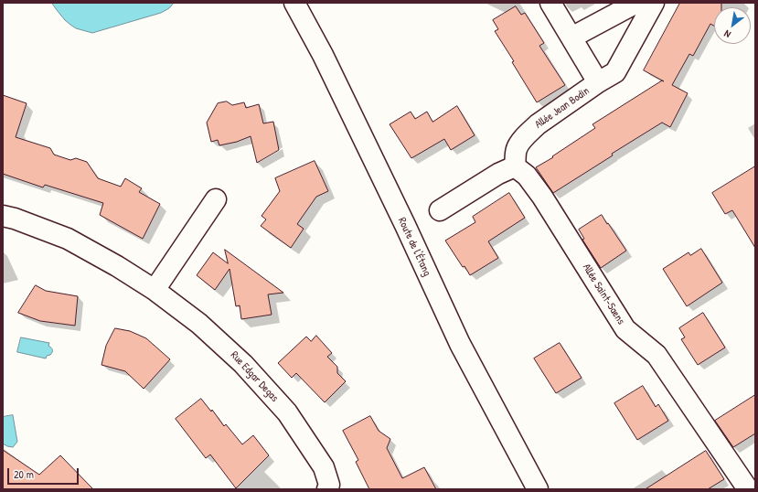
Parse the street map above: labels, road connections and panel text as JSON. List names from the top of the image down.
{
  "streets": {
    "street": [
      "Allée Jean Bodin",
      "Route de l'Étang",
      "Allée Saint-Saens",
      "Rue Edgar Degas"
    ]
  },
  "crossings": [
    ["Allée Jean Bodin", "Allée Saint-Saens"]
  ],
  "scale_bar": "20 m",
  "north": "bottom left"
}
